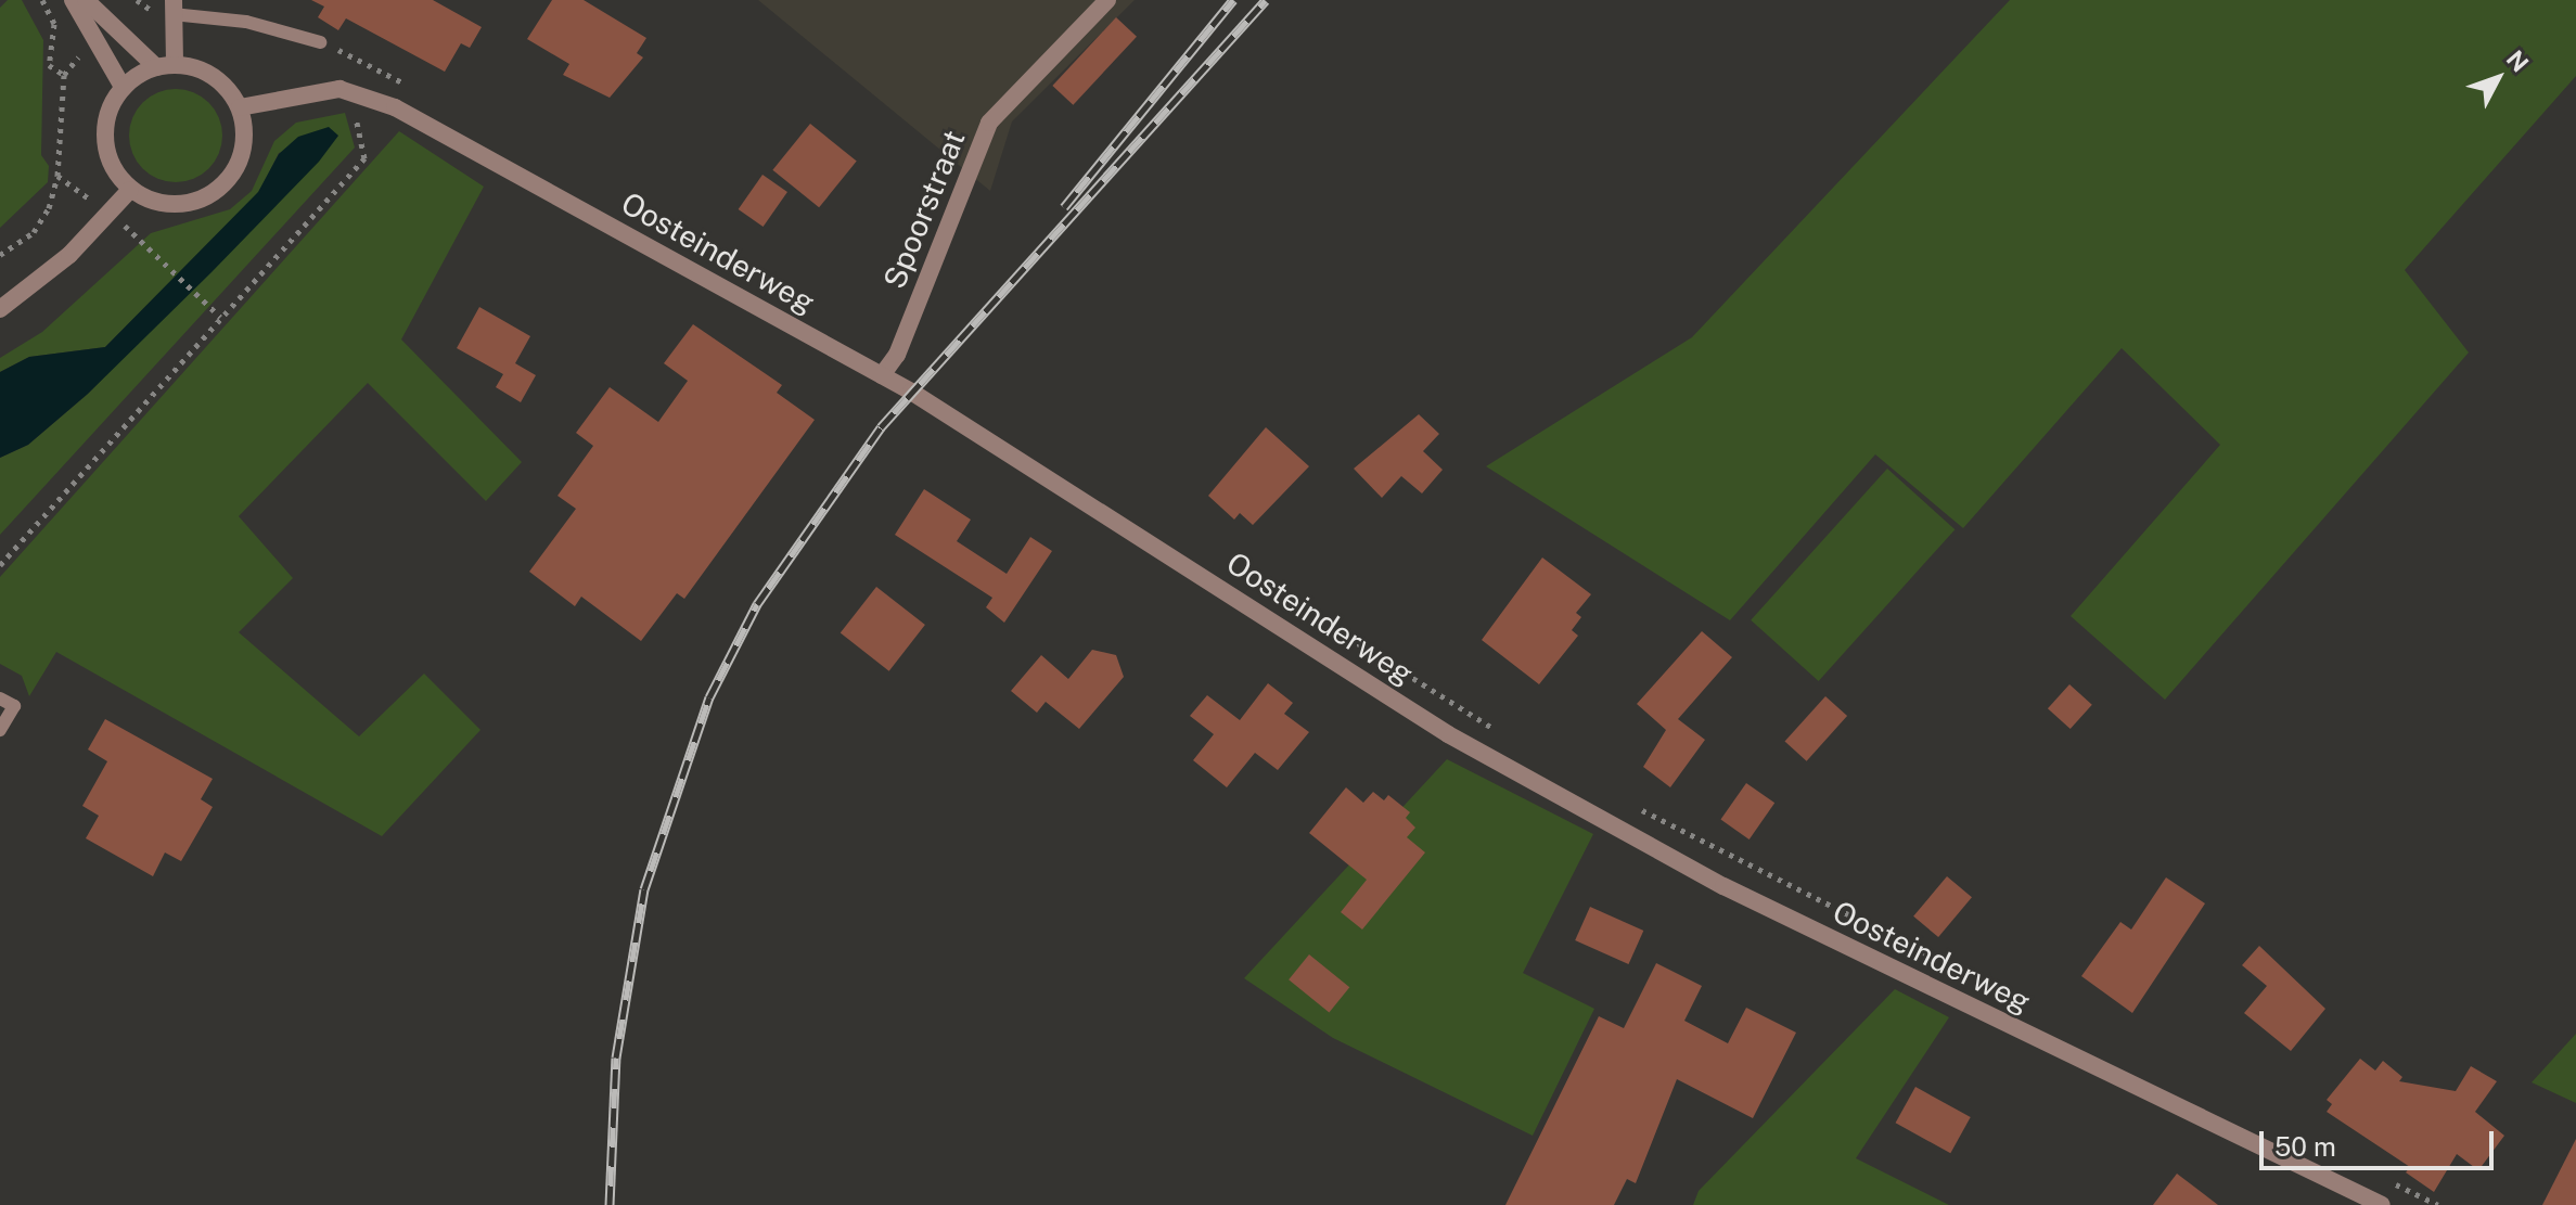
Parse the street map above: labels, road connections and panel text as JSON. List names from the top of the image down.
{
  "streets": {
    "street": ["Spoorstraat", "Oosteinderweg"]
  },
  "crossings": [
    ["Spoorstraat", "Oosteinderweg"]
  ],
  "scale_bar": "50 m",
  "north": "top right"
}
